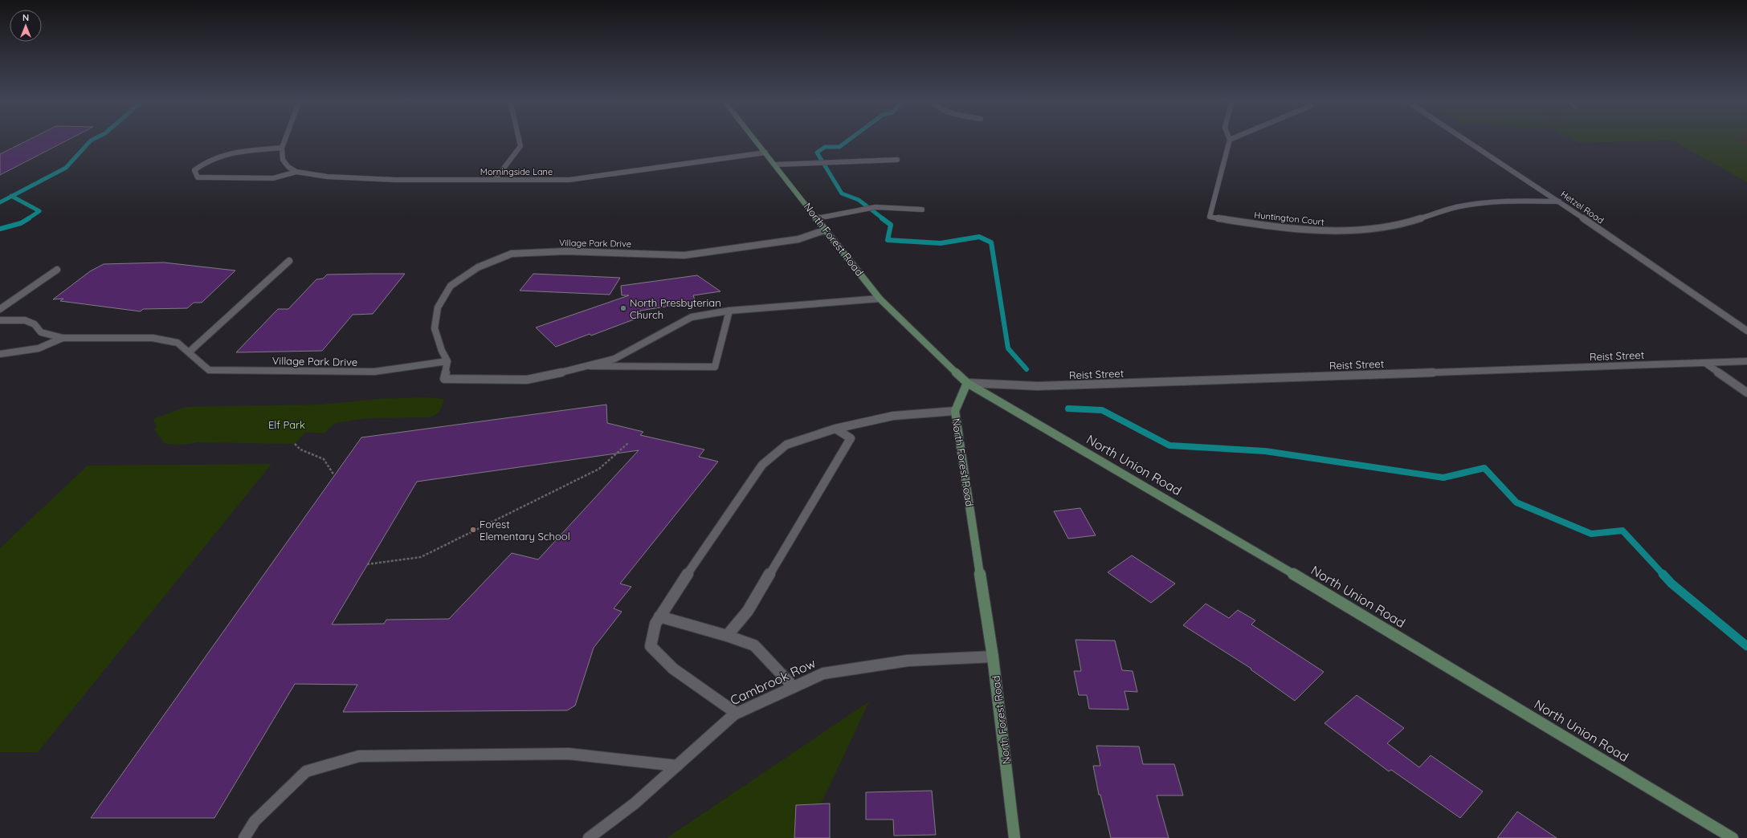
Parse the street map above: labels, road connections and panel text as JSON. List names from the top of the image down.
{
  "streets": {
    "main road": ["North Forest Road", "North Union Road"],
    "street": [
      "Morningside Lane",
      "Hetzel Road",
      "Huntington Court",
      "Village Park Drive",
      "Reist Street",
      "Cambrook Row"
    ]
  },
  "crossings": [
    ["Morningside Lane", "North Forest Road"],
    ["Hetzel Road", "Huntington Court"],
    ["North Forest Road", "Village Park Drive"],
    ["North Forest Road", "Reist Street"],
    ["North Forest Road", "North Union Road"],
    ["North Forest Road", "Cambrook Row"],
    ["Reist Street", "North Union Road"]
  ],
  "parks": ["Elf Park"],
  "places": ["North Presbyterian Church", "Forest Elementary School"],
  "north": "top"
}
